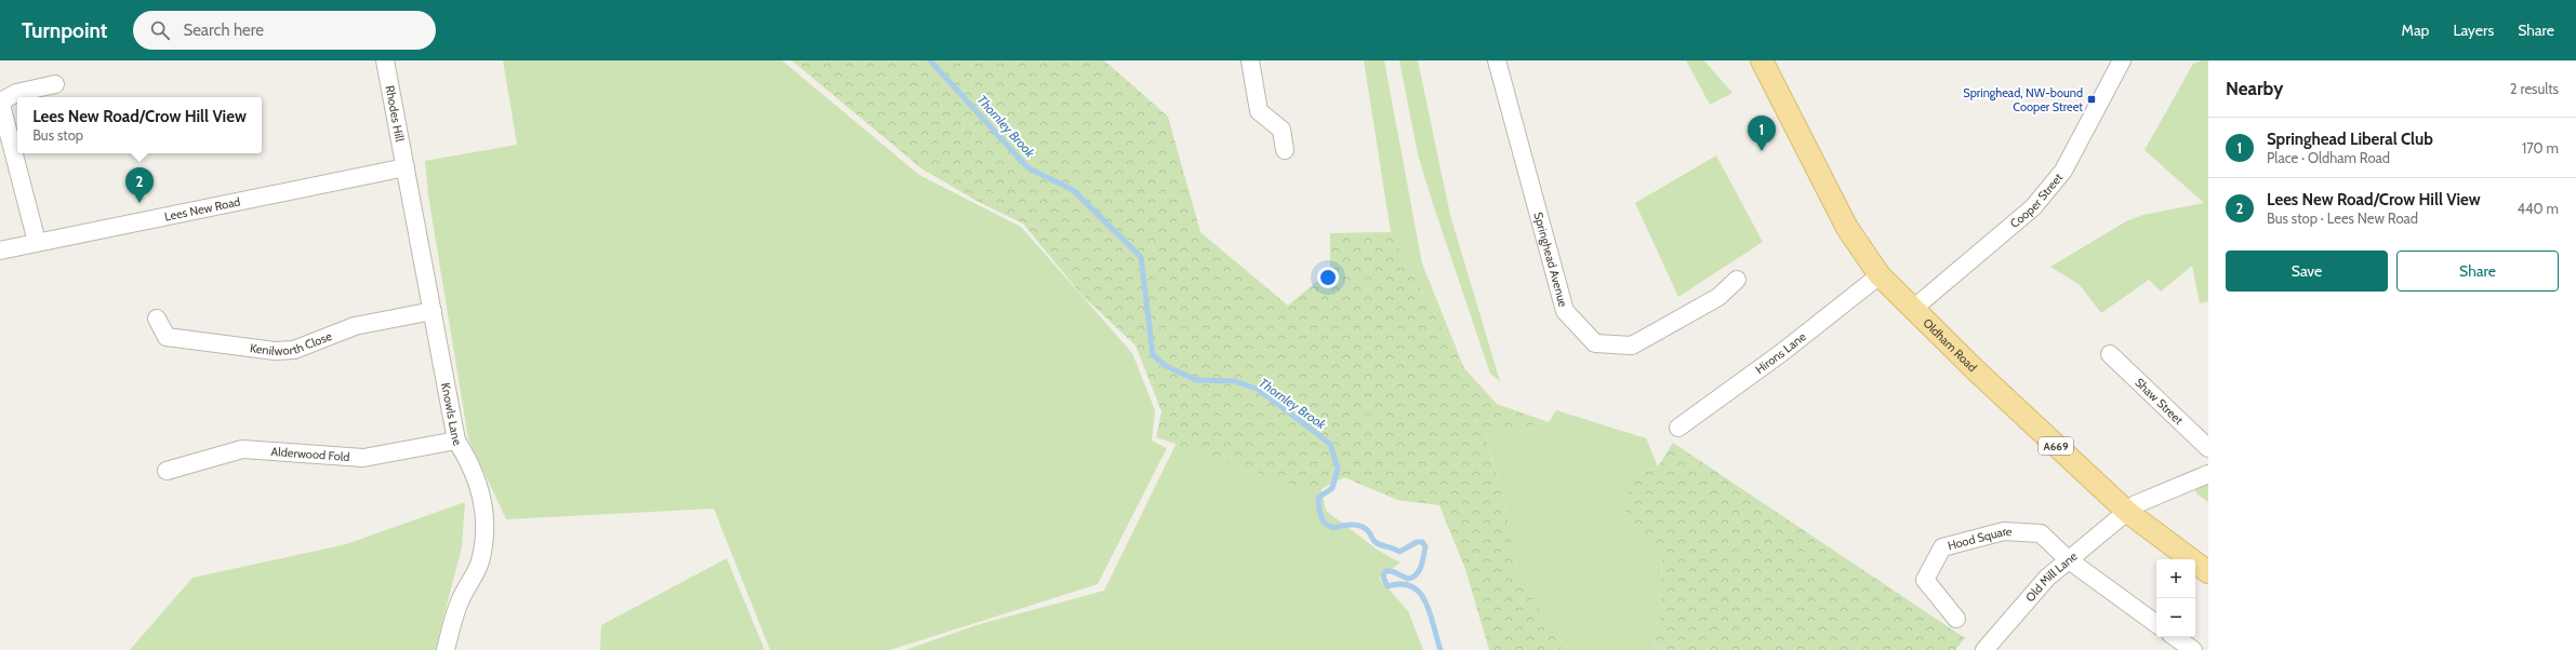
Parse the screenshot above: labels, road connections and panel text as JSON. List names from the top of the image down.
{
  "streets": {
    "main road": ["Oldham Road", "A669"],
    "street": [
      "Rhodes Hill",
      "Cooper Street",
      "Lees New Road",
      "Springhead Avenue",
      "Kenilworth Close",
      "Hirons Lane",
      "Shaw Street",
      "Knowls Lane",
      "Alderwood Fold",
      "Hood Square",
      "Old Mill Lane"
    ]
  },
  "crossings": [
    ["Rhodes Hill", "Lees New Road"],
    ["Rhodes Hill", "Knowls Lane"],
    ["Cooper Street", "Oldham Road"],
    ["Lees New Road", "Knowls Lane"],
    ["Kenilworth Close", "Knowls Lane"],
    ["Oldham Road", "Hirons Lane"],
    ["Oldham Road", "Old Mill Lane"],
    ["Knowls Lane", "Alderwood Fold"],
    ["Hood Square", "Old Mill Lane"]
  ],
  "water": ["Thornley Brook"],
  "places": {
    "transit": ["Springhead, NW-bound Cooper Street"]
  },
  "page": {
    "header": "Turnpoint",
    "search": "Search here",
    "nav": ["Map", "Layers", "Share"],
    "heading": ["Nearby", "2 results"],
    "popup": ["Lees New Road/Crow Hill View", "Bus stop"],
    "pins": ["1", "2"],
    "list": [
      {
        "mark": "1",
        "name": "Springhead Liberal Club",
        "note": "Place · Oldham Road",
        "value": "170 m"
      },
      {
        "mark": "2",
        "name": "Lees New Road/Crow Hill View",
        "note": "Bus stop · Lees New Road",
        "value": "440 m"
      }
    ],
    "buttons": ["Save", "Share"],
    "map_buttons": ["+", "−"]
  }
}
